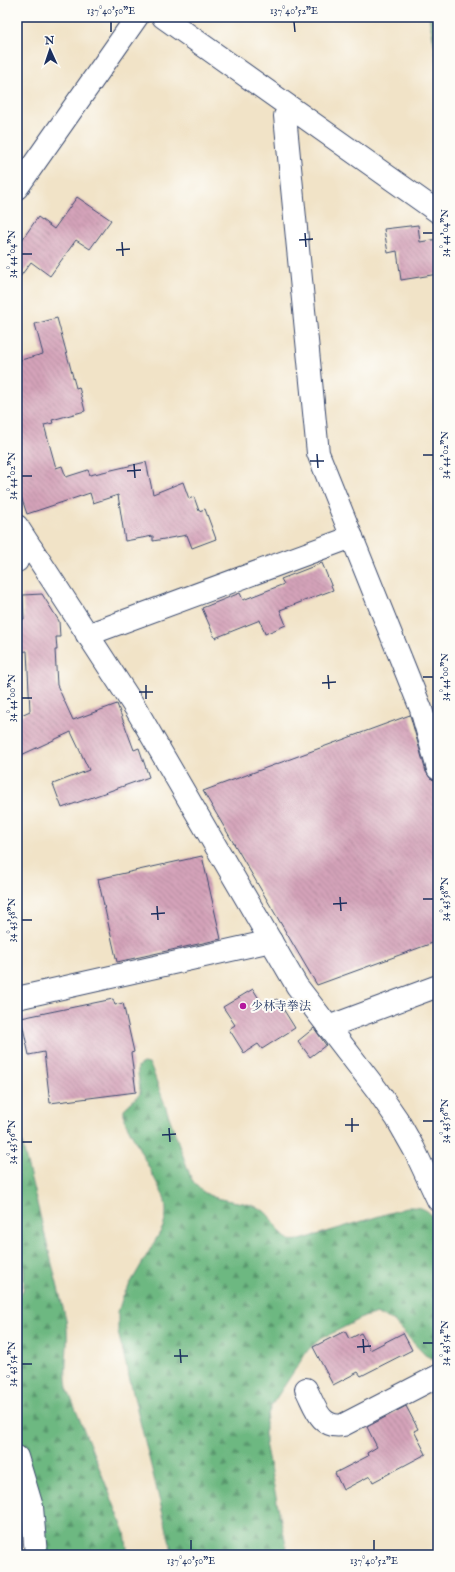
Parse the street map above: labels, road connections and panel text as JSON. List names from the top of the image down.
{
  "places": ["少林寺拳法"],
  "north": "top",
  "coordinates": [
    "137°40'50\"E",
    "137°40'52\"E",
    "34°44'04\"N",
    "34°44'02\"N",
    "34°44'00\"N",
    "34°43'58\"N",
    "34°43'56\"N",
    "34°43'54\"N"
  ]
}
